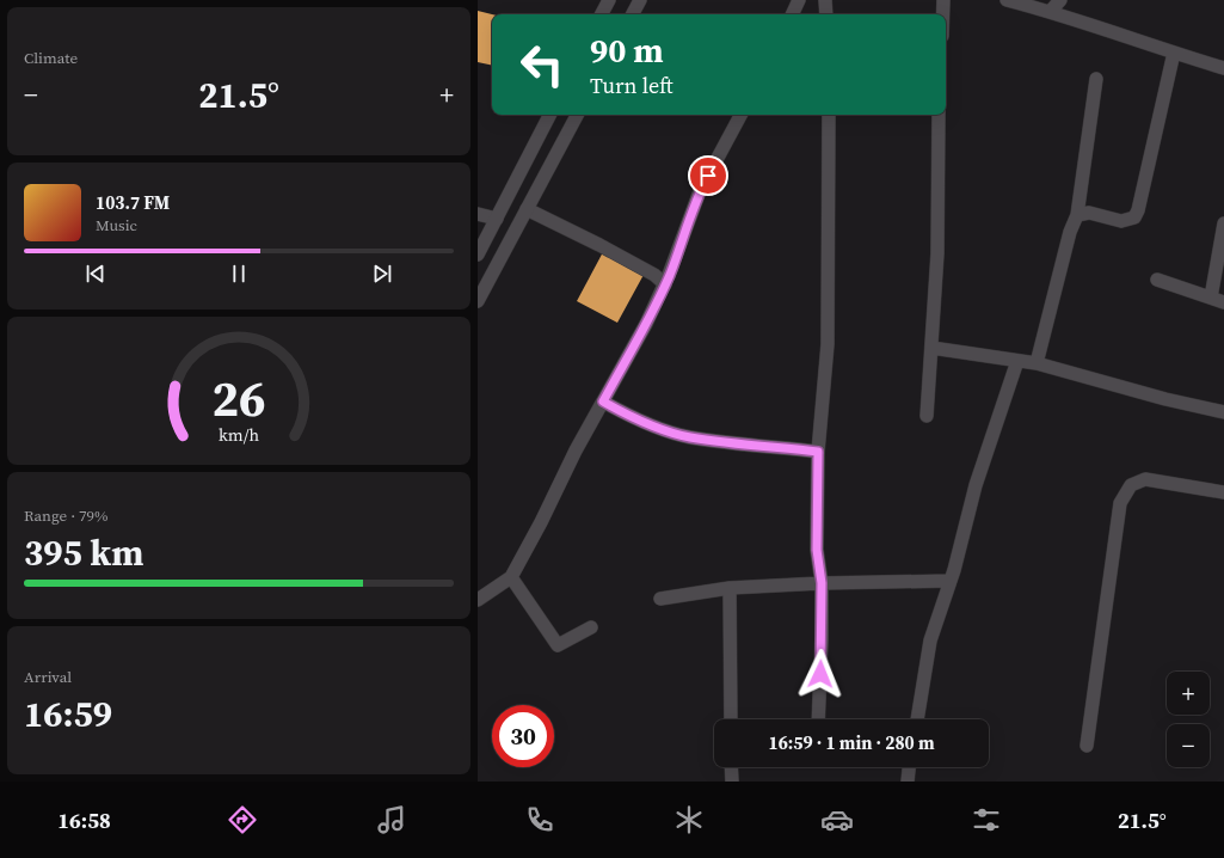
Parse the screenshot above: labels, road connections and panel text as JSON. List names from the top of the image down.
{
  "page": {
    "tile": [
      "Climate",
      ["Range · 79%", "395 km"],
      ["Arrival", "16:59"]
    ],
    "turn": ["90 m", "Turn left"],
    "heat": ["−", "21.5°", "+"],
    "song": ["103.7 FM", "Music"],
    "map_buttons": ["+", "−"],
    "limit": "30",
    "trip": "16:59 · 1 min · 280 m",
    "tabs": ["16:58", "21.5°"],
    "gauge": ["26", "km/h"]
  }
}
